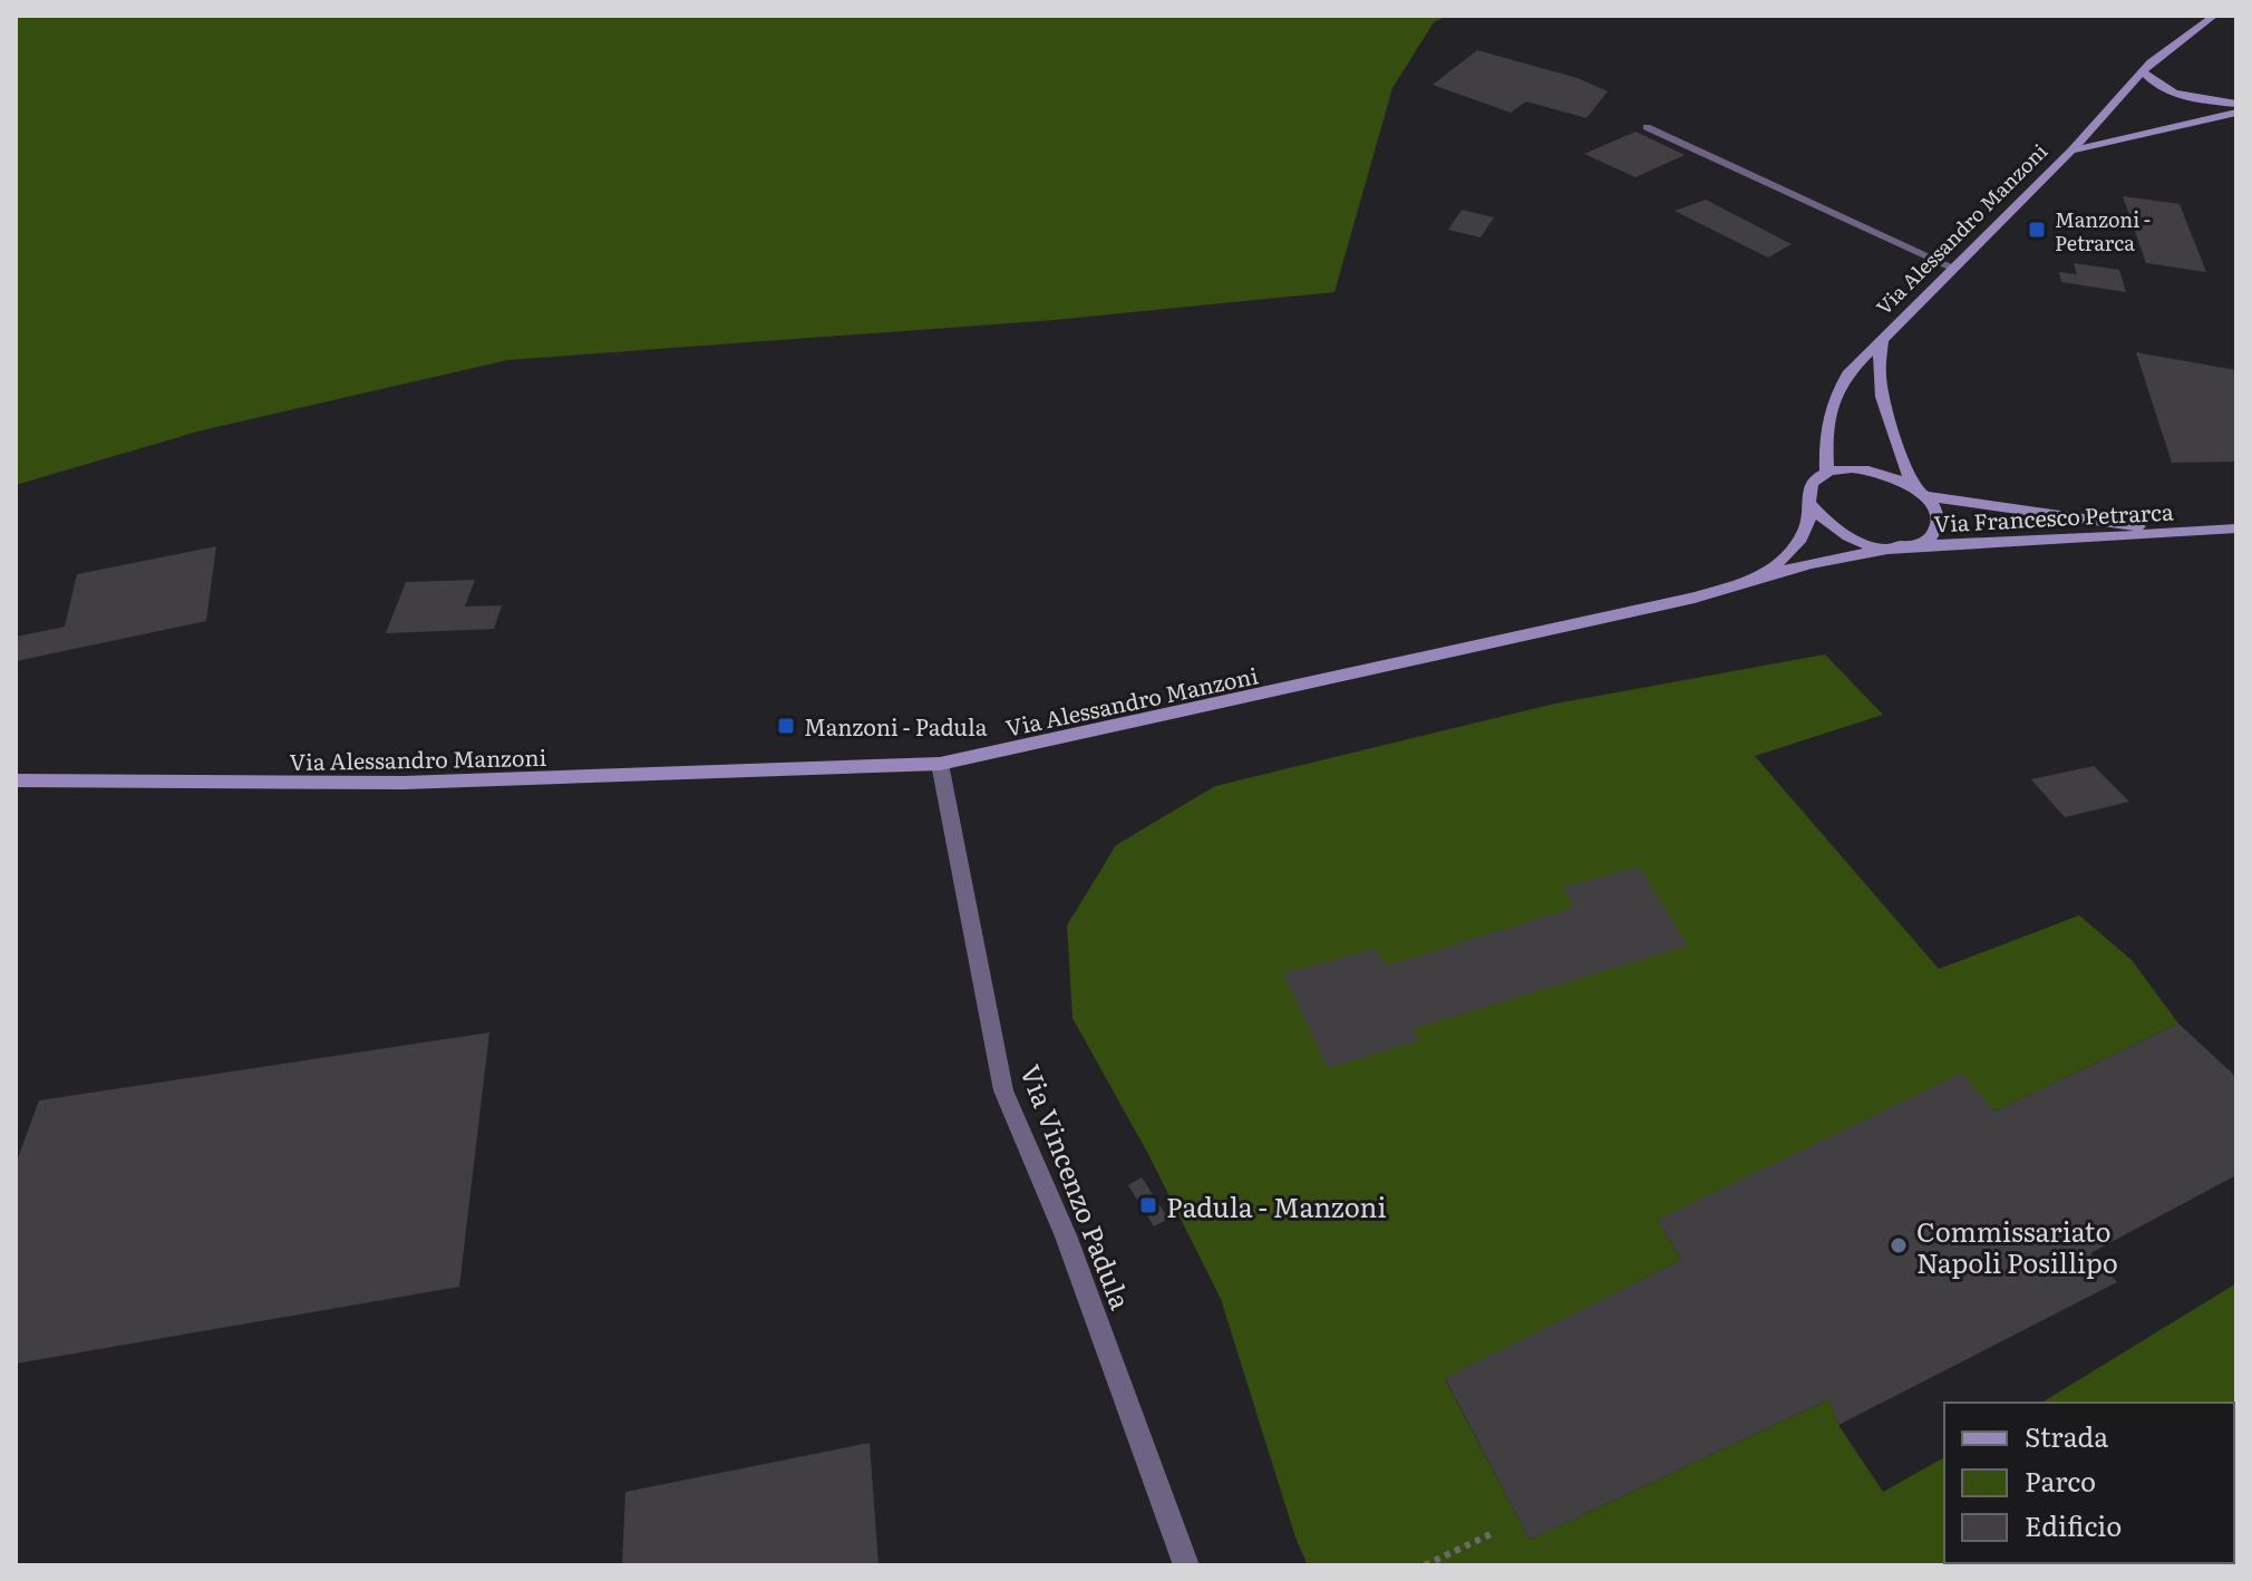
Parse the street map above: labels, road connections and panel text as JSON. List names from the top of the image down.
{
  "streets": {
    "street": ["Via Alessandro Manzoni", "Via Francesco Petrarca", "Via Vincenzo Padula"]
  },
  "crossings": [
    ["Via Alessandro Manzoni", "Via Francesco Petrarca"],
    ["Via Alessandro Manzoni", "Via Vincenzo Padula"]
  ],
  "places": {
    "transit": ["Manzoni - Petrarca", "Manzoni - Padula", "Padula - Manzoni"],
    "other": ["Commissariato Napoli Posillipo"]
  },
  "legend": ["Strada", "Parco", "Edificio"]
}
